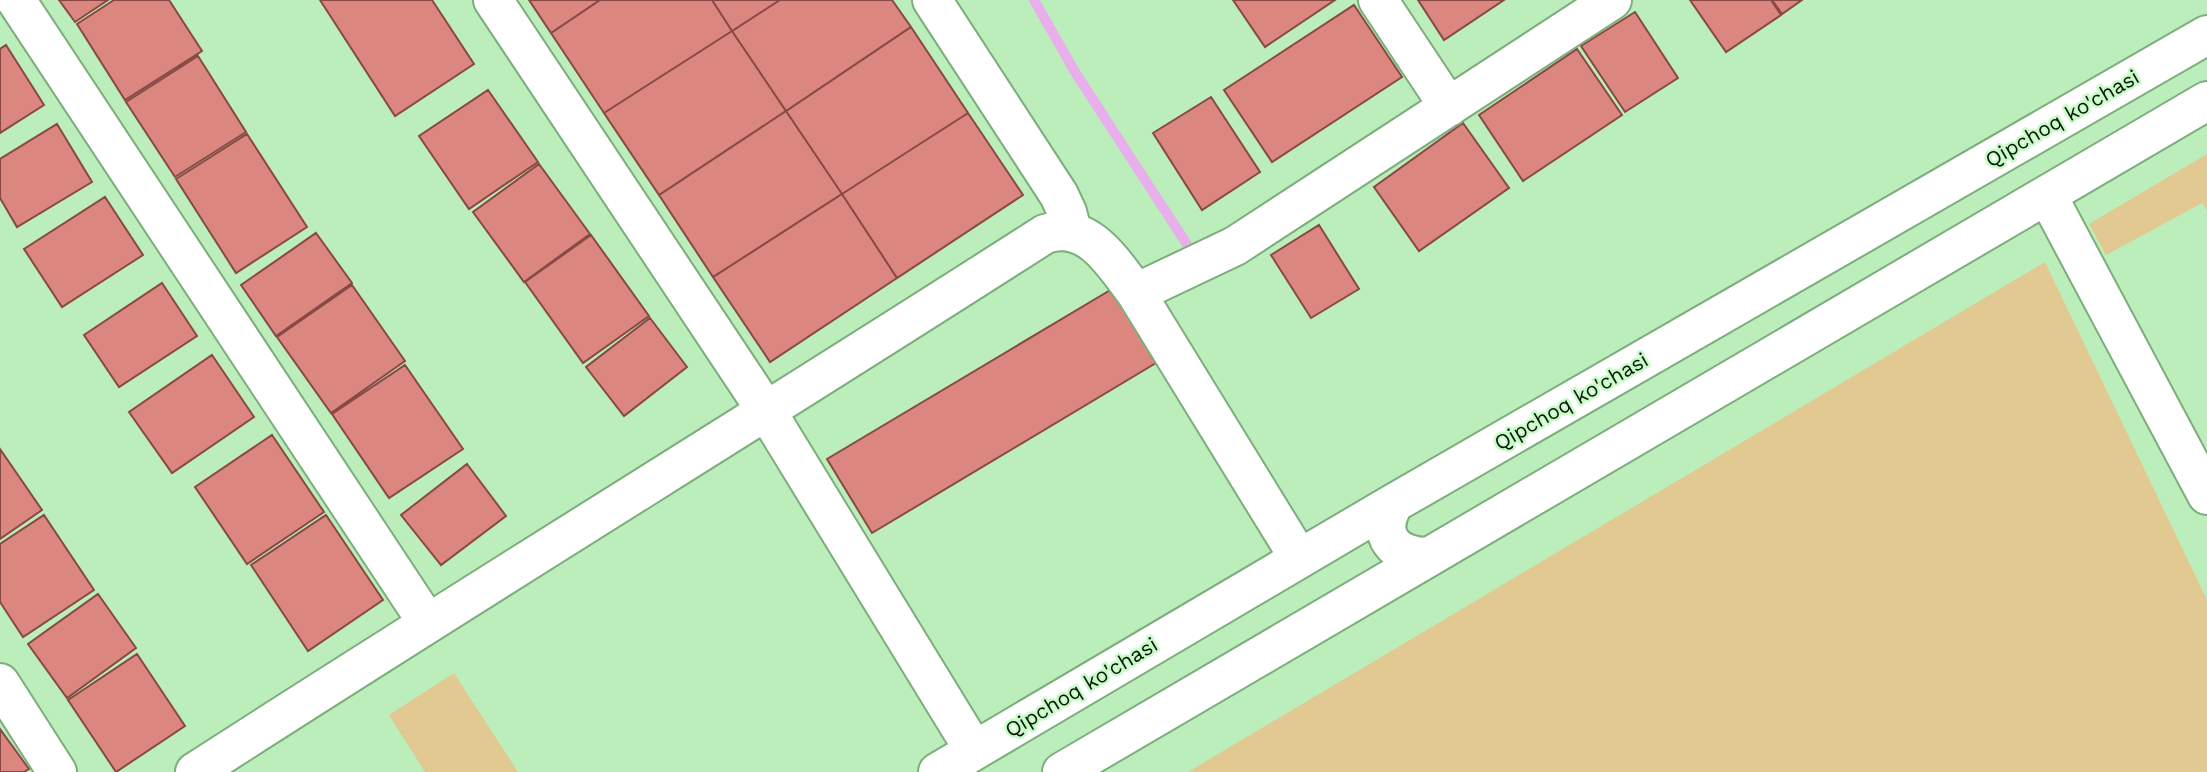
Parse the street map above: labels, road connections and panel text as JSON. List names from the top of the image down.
{
  "streets": {
    "street": ["Qipchoq ko'chasi"]
  }
}
